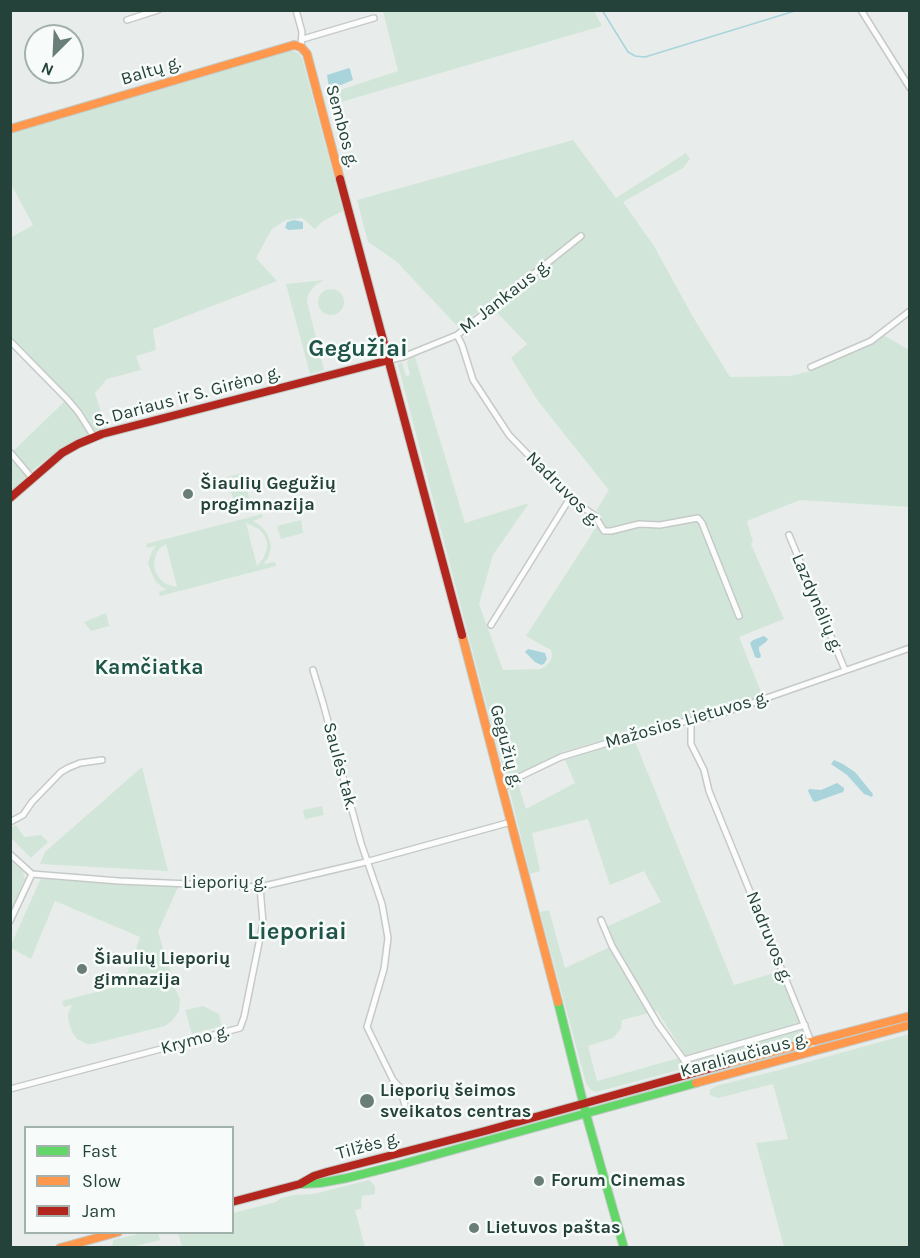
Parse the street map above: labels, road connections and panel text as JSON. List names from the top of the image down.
{
  "streets": {
    "main road": [
      "Baltų g.",
      "Sembos g.",
      "S. Dariaus ir S. Girėno g.",
      "Gegužių g.",
      "Karaliaučiaus g.",
      "Tilžės g."
    ],
    "street": [
      "M. Jankaus g.",
      "Nadruvos g.",
      "Lazdynėlių g.",
      "Mažosios Lietuvos g.",
      "Saulės tak.",
      "Lieporių g.",
      "Krymo g."
    ]
  },
  "crossings": [
    ["Baltų g.", "Sembos g."],
    ["Sembos g.", "Gegužių g."],
    ["M. Jankaus g.", "S. Dariaus ir S. Girėno g."],
    ["M. Jankaus g.", "Nadruvos g."],
    ["M. Jankaus g.", "Gegužių g."],
    ["S. Dariaus ir S. Girėno g.", "Gegužių g."],
    ["Nadruvos g.", "Mažosios Lietuvos g."],
    ["Nadruvos g.", "Karaliaučiaus g."],
    ["Lazdynėlių g.", "Mažosios Lietuvos g."],
    ["Mažosios Lietuvos g.", "Gegužių g."],
    ["Gegužių g.", "Lieporių g."],
    ["Gegužių g.", "Karaliaučiaus g."],
    ["Gegužių g.", "Tilžės g."],
    ["Saulės tak.", "Lieporių g."],
    ["Lieporių g.", "Krymo g."],
    ["Karaliaučiaus g.", "Tilžės g."]
  ],
  "districts": ["Gegužiai", "Kamčiatka", "Lieporiai"],
  "places": [
    "Šiaulių Gegužių progimnazija",
    "Šiaulių Lieporių gimnazija",
    "Lieporių šeimos sveikatos centras",
    "Forum Cinemas",
    "Lietuvos paštas"
  ],
  "legend": ["Fast", "Slow", "Jam"],
  "north": "bottom left"
}
